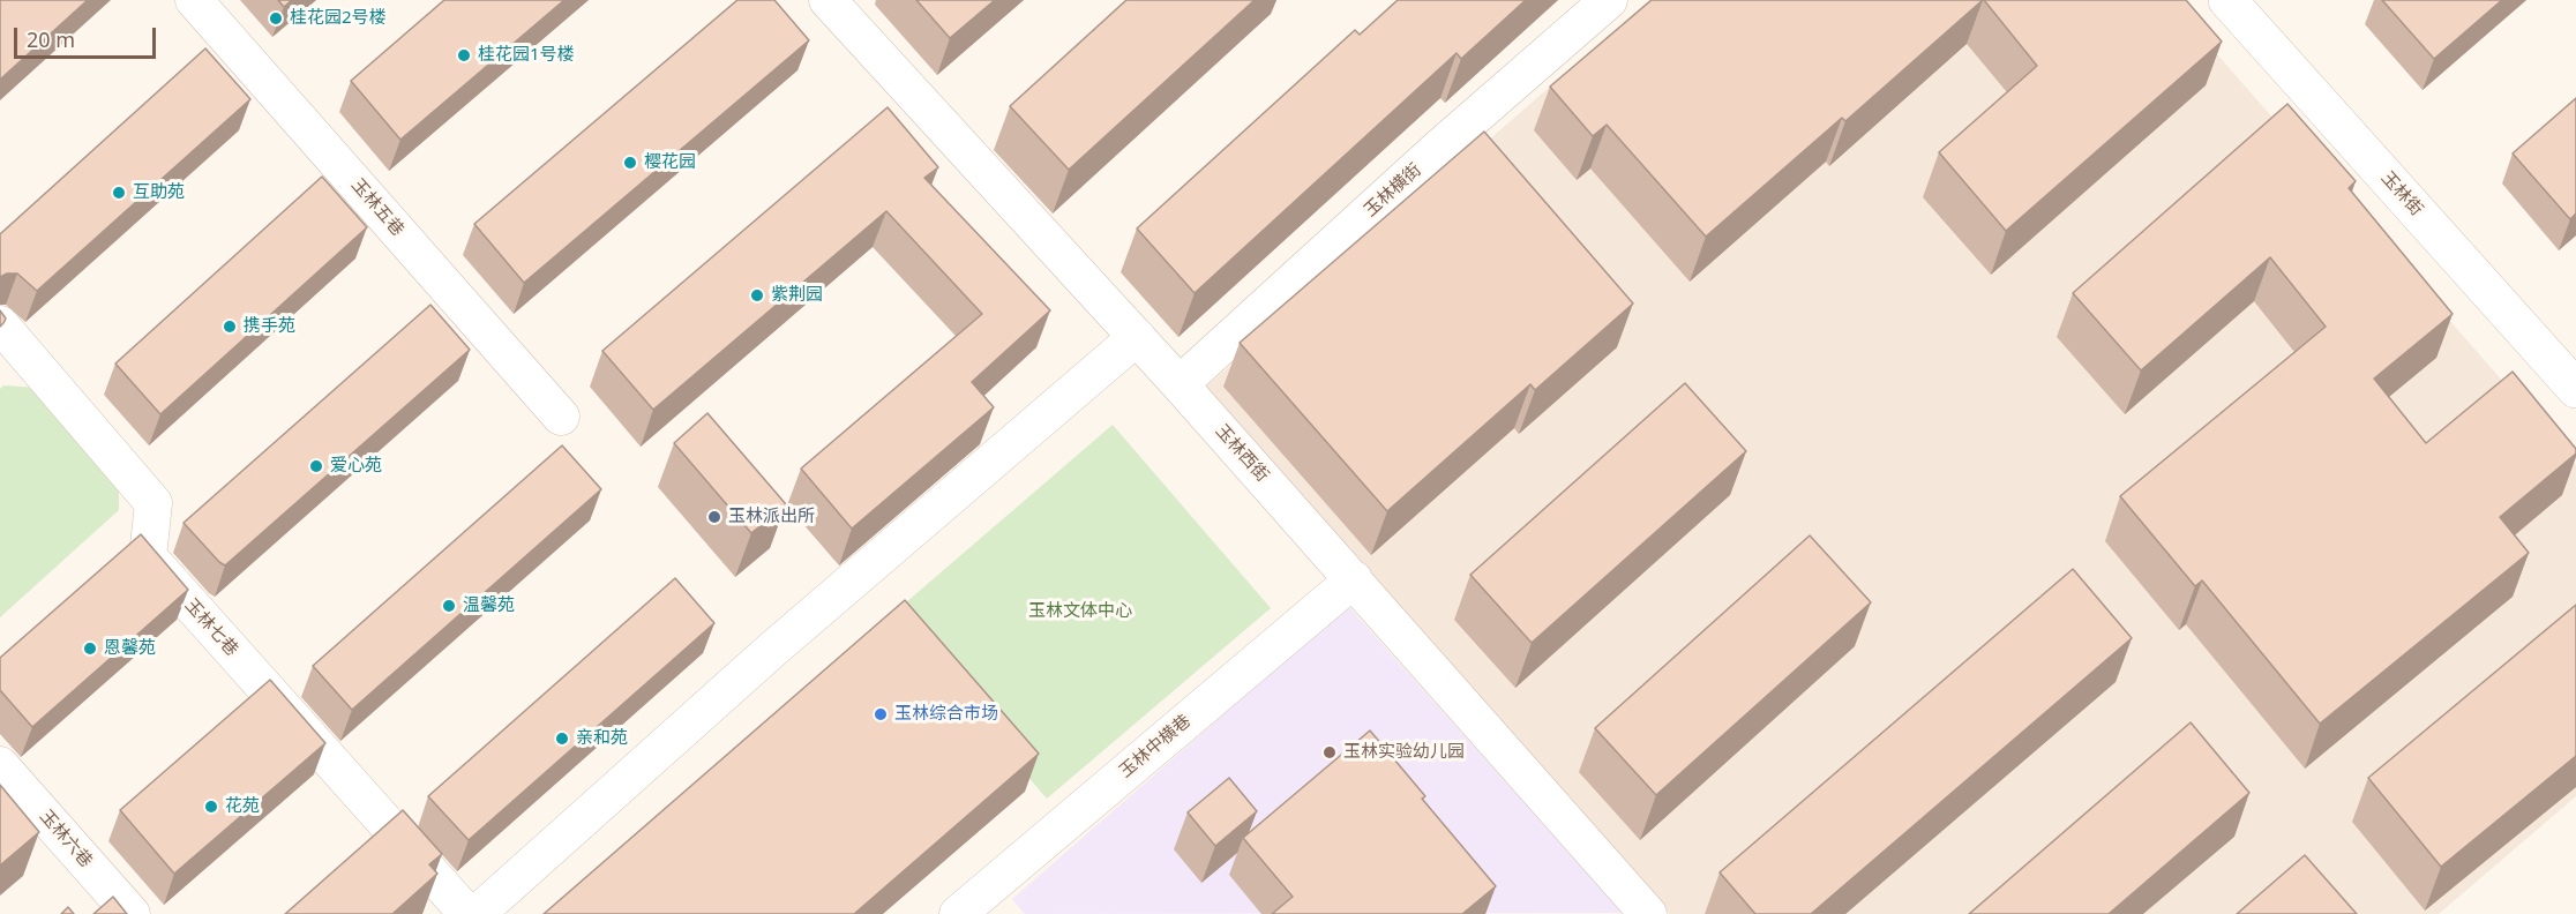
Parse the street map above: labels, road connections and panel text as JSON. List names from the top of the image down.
{
  "streets": {
    "street": [
      "玉林横街",
      "玉林街",
      "玉林五巷",
      "玉林西街",
      "玉林七巷",
      "玉林中横巷",
      "玉林六巷"
    ]
  },
  "crossings": [
    ["玉林横街", "玉林西街"],
    ["玉林西街", "玉林中横巷"]
  ],
  "parks": ["玉林文体中心"],
  "places": [
    "桂花园2号楼",
    "桂花园1号楼",
    "樱花园",
    "互助苑",
    "紫荆园",
    "携手苑",
    "爱心苑",
    "玉林派出所",
    "温馨苑",
    "恩馨苑",
    "玉林综合市场",
    "亲和苑",
    "玉林实验幼儿园",
    "花苑"
  ],
  "scale_bar": "20 m"
}
